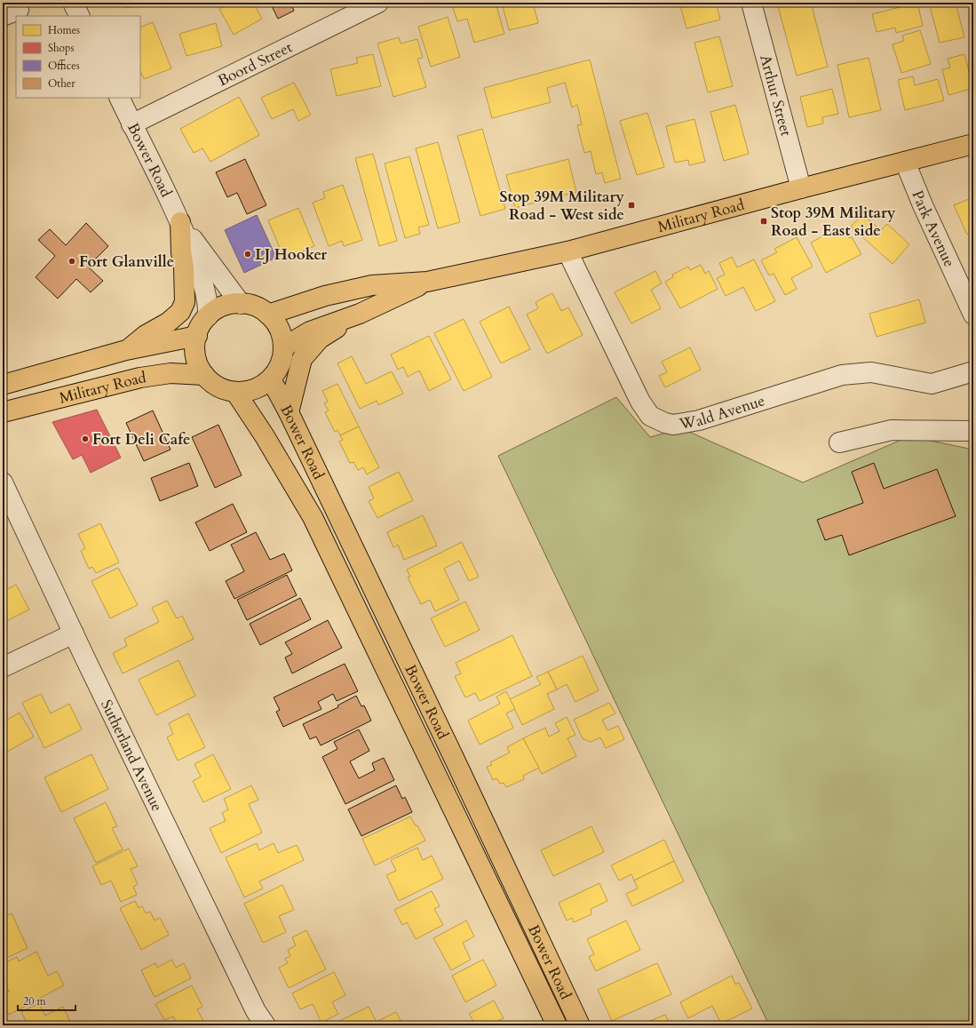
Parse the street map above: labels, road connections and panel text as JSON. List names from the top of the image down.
{
  "streets": {
    "main road": ["Bower Road", "Military Road"],
    "street": [
      "Boord Street",
      "Arthur Street",
      "Park Avenue",
      "Wald Avenue",
      "Sutherland Avenue"
    ]
  },
  "crossings": [
    ["Boord Street", "Bower Road"],
    ["Arthur Street", "Military Road"],
    ["Bower Road", "Military Road"],
    ["Military Road", "Park Avenue"],
    ["Military Road", "Wald Avenue"]
  ],
  "places": {
    "transit": ["Stop 39M Military Road - West side", "Stop 39M Military Road - East side"],
    "other": ["LJ Hooker", "Fort Glanville", "Fort Deli Cafe"]
  },
  "legend": [
    "Homes",
    "Shops",
    "Offices",
    "Other"
  ],
  "scale_bar": "20 m"
}
